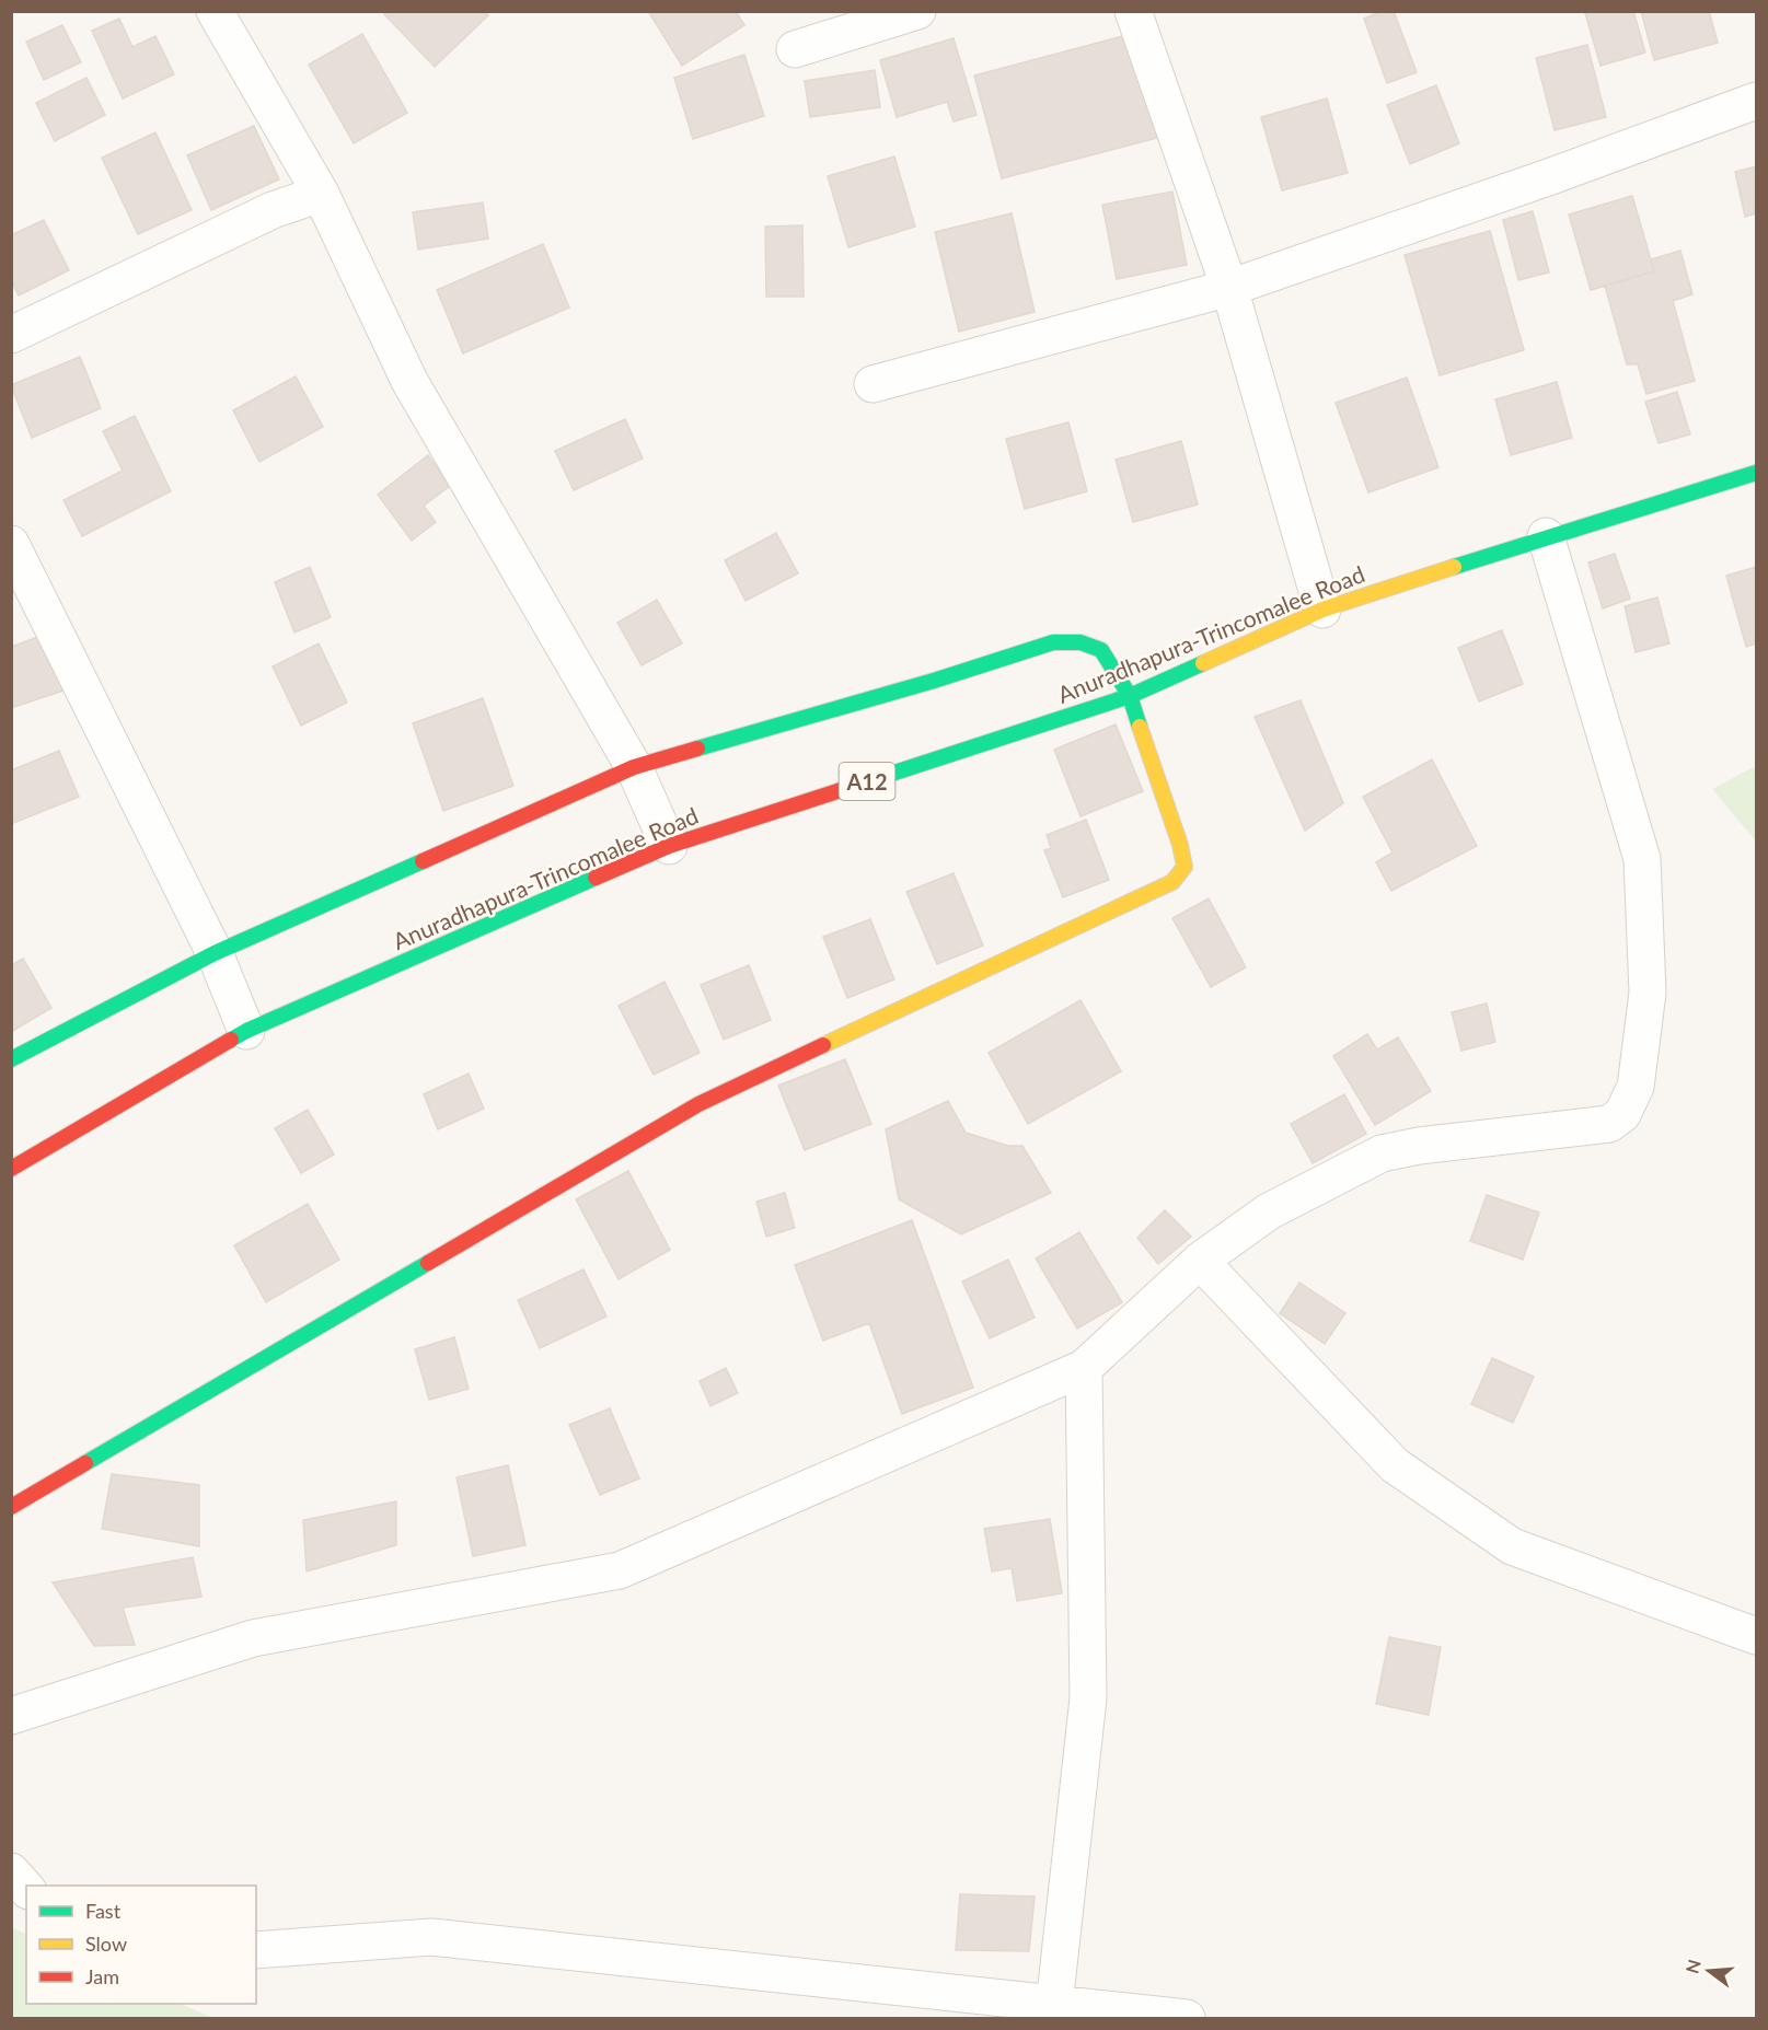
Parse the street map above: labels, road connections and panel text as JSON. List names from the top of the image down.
{
  "streets": {
    "main road": ["Anuradhapura-Trincomalee Road", "A12"]
  },
  "legend": ["Fast", "Slow", "Jam"],
  "north": "left"
}
